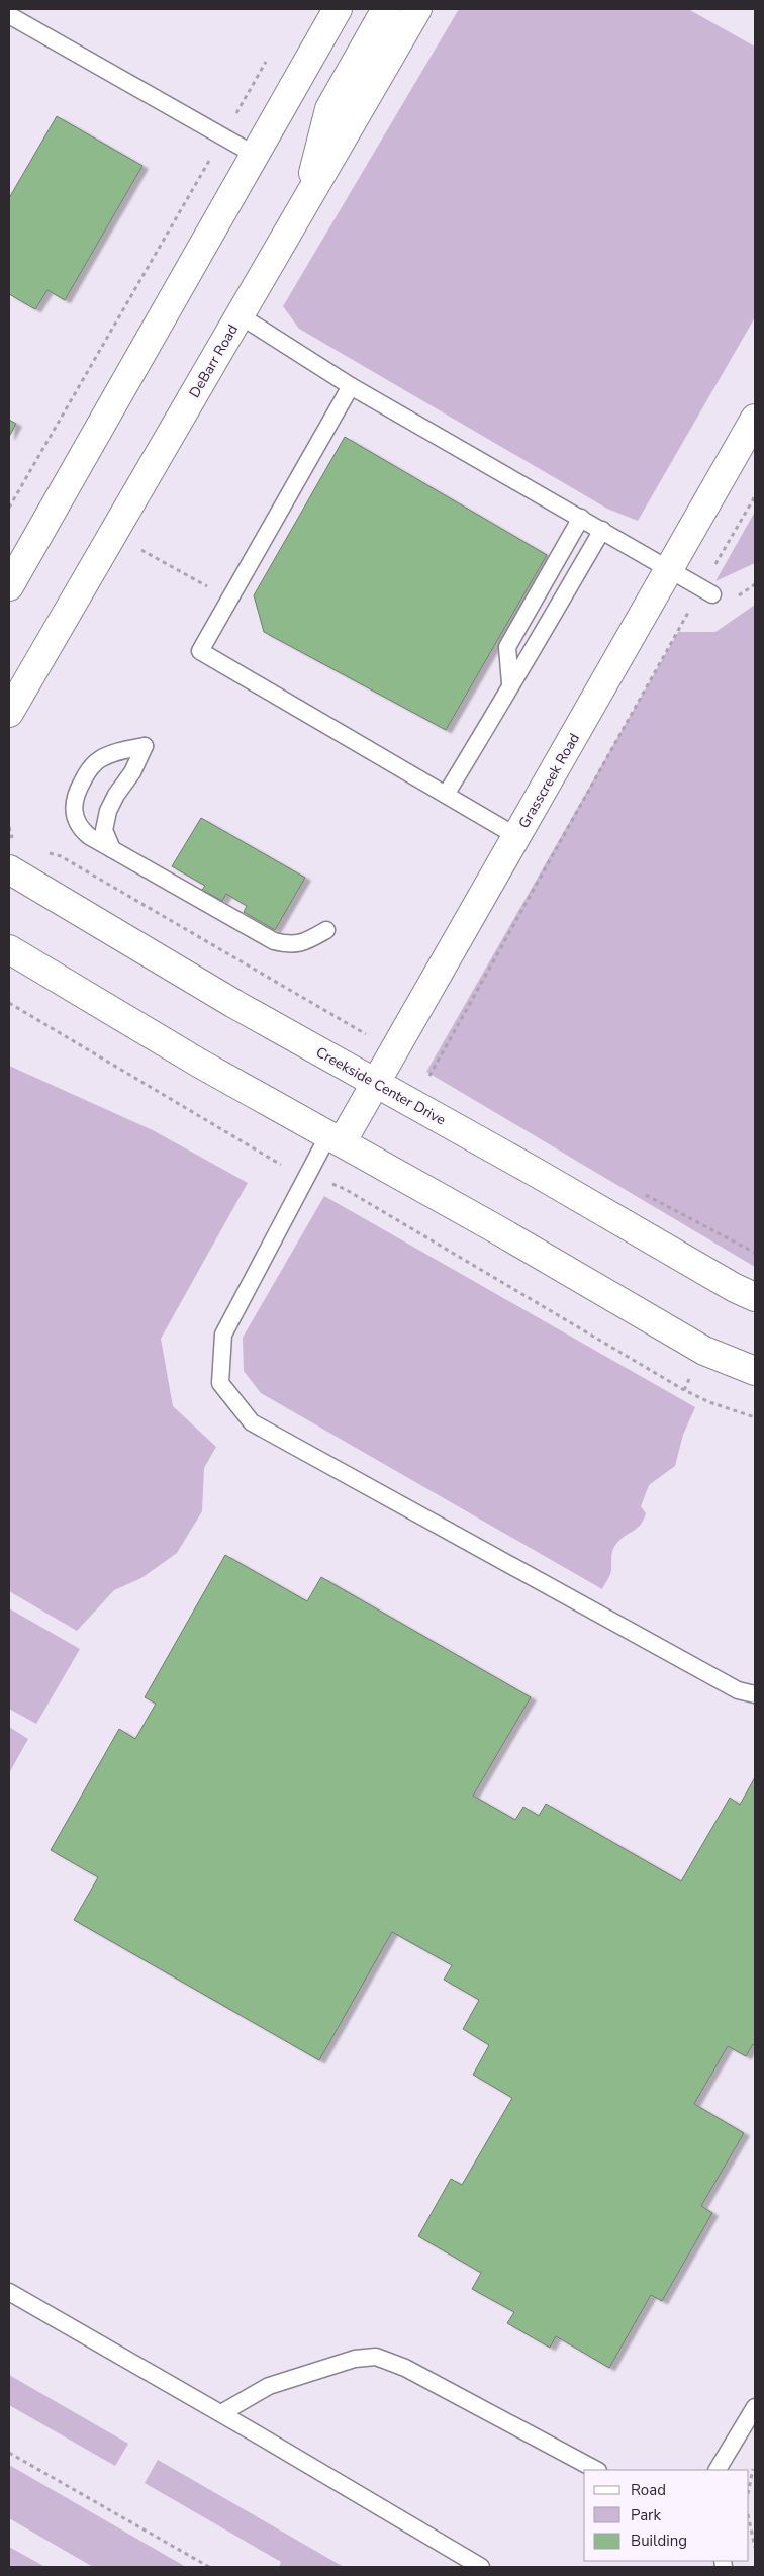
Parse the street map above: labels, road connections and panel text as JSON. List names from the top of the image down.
{
  "streets": {
    "street": ["DeBarr Road", "Grasscreek Road", "Creekside Center Drive"]
  },
  "crossings": [
    ["Grasscreek Road", "Creekside Center Drive"]
  ],
  "legend": ["Road", "Park", "Building"]
}
